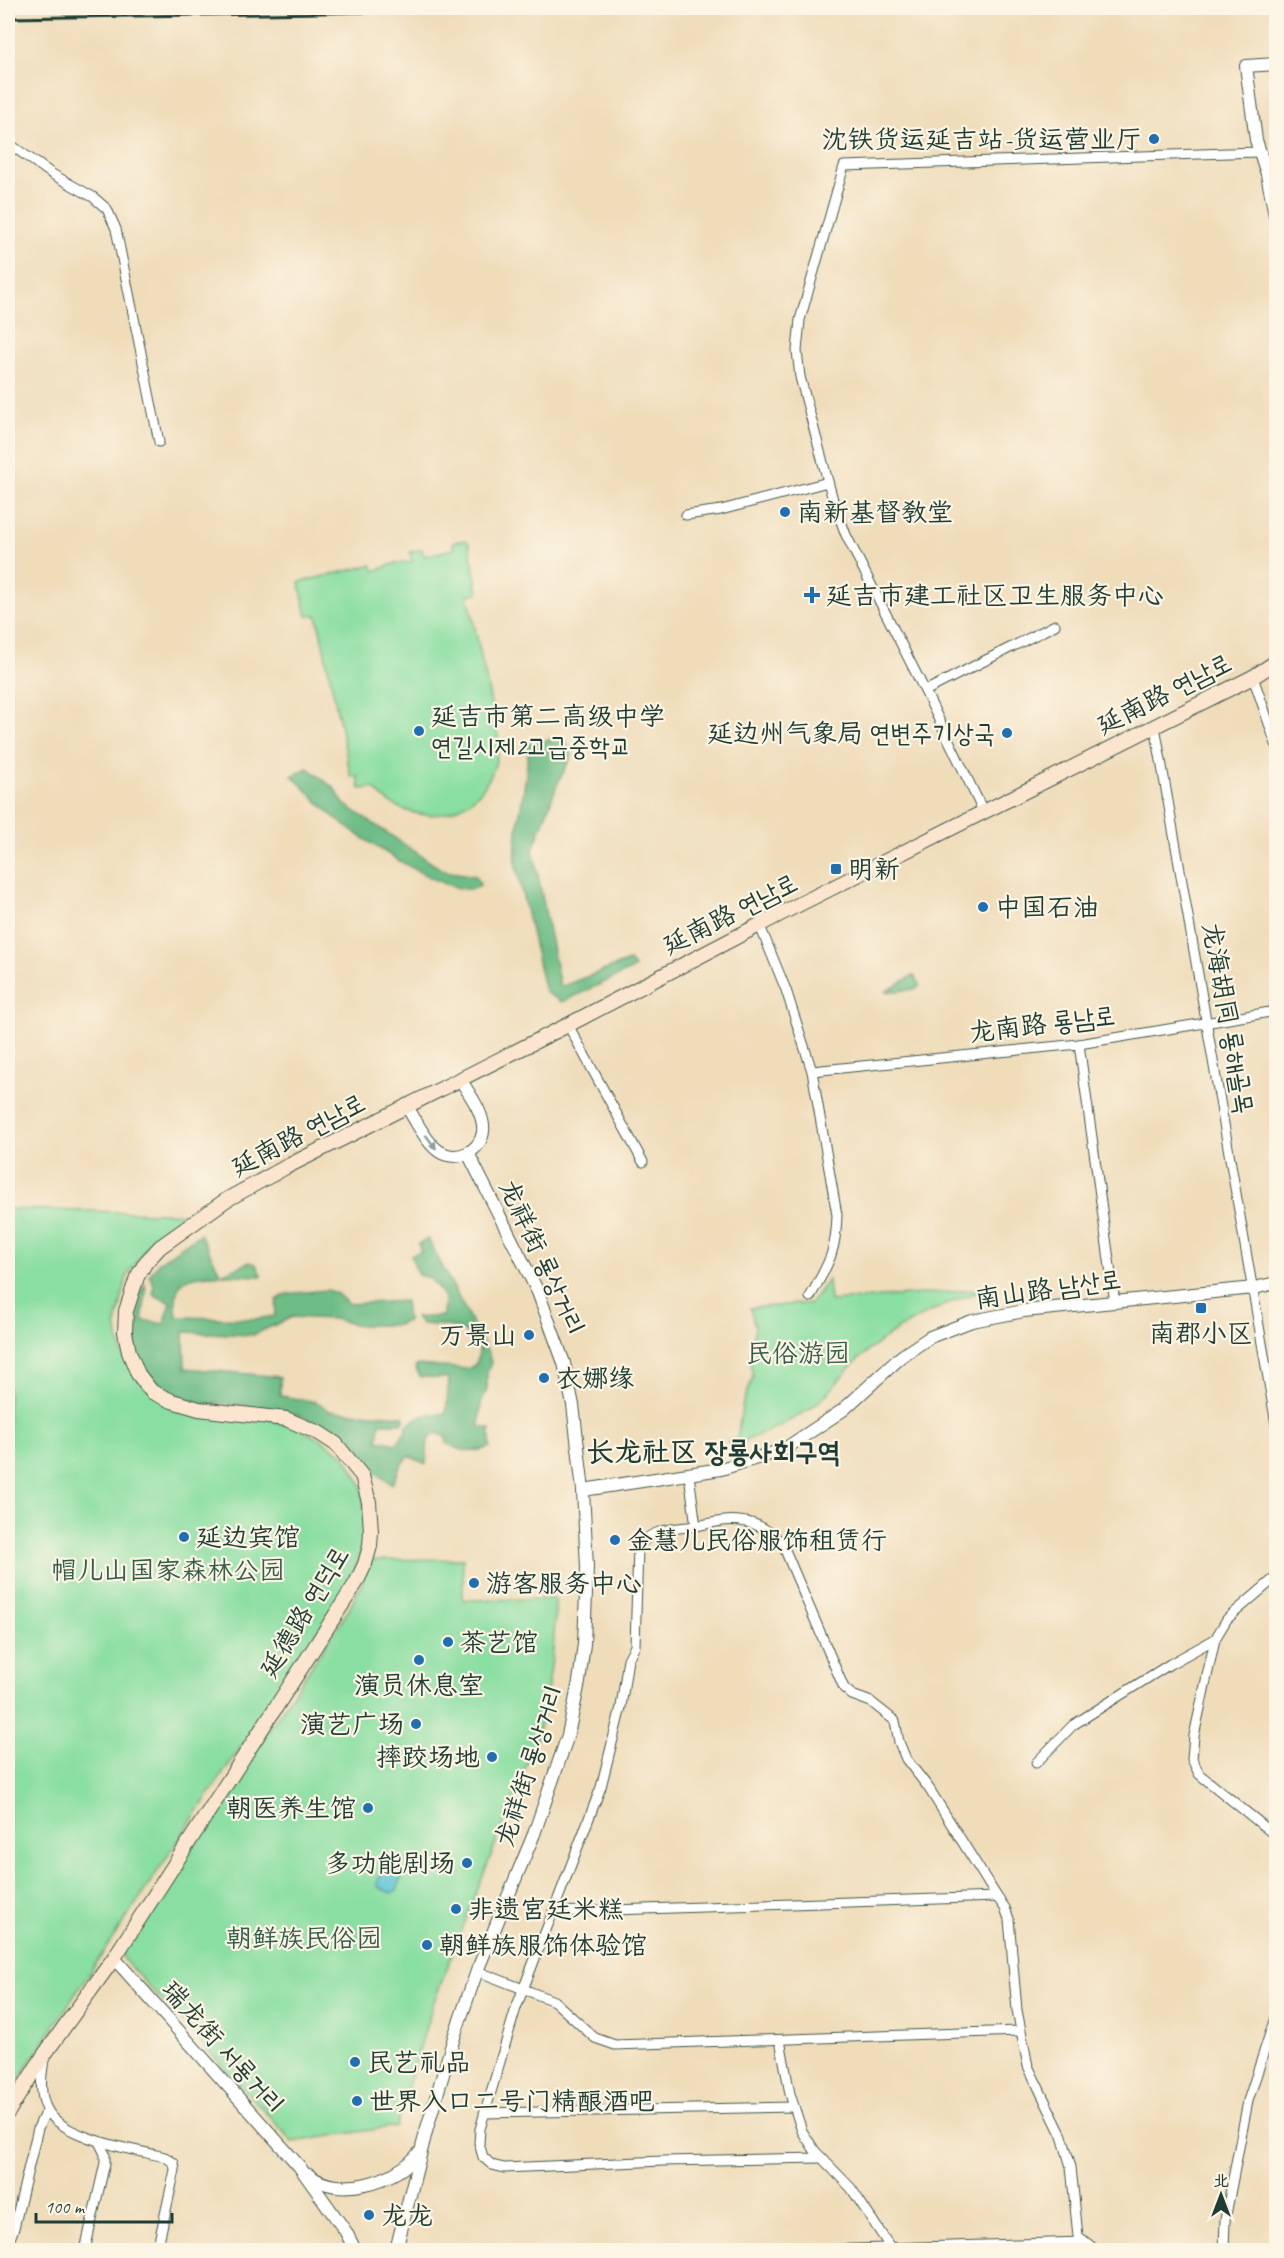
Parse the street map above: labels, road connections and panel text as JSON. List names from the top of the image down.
{
  "streets": {
    "main road": ["延南路 연남로", "延德路 연덕로"],
    "street": [
      "龙海胡同 룡해골목",
      "龙南路 룡남로",
      "龙祥街 룡상거리",
      "南山路 남산로",
      "瑞龙街 서룡거리"
    ]
  },
  "crossings": [
    ["延南路 연남로", "龙海胡同 룡해골목"],
    ["延南路 연남로", "延德路 연덕로"],
    ["龙海胡同 룡해골목", "龙南路 룡남로"],
    ["龙海胡同 룡해골목", "南山路 남산로"],
    ["龙祥街 룡상거리", "南山路 남산로"],
    ["龙祥街 룡상거리", "瑞龙街 서룡거리"],
    ["延德路 연덕로", "瑞龙街 서룡거리"]
  ],
  "districts": ["长龙社区 장룡사회구역"],
  "parks": ["民俗游园", "帽儿山国家森林公园", "朝鲜族民俗园"],
  "places": {
    "other": [
      "沈铁货运延吉站-货运营业厅",
      "南新基督教堂",
      "延吉市第二高级中学 연길시제2고급중학교",
      "延边州气象局 연변주기상국",
      "中国石油",
      "万景山",
      "衣娜缘",
      "延边宾馆",
      "金慧儿民俗服饰租赁行",
      "游客服务中心",
      "茶艺馆",
      "演员休息室",
      "演艺广场",
      "摔跤场地",
      "朝医养生馆",
      "多功能剧场",
      "非遗宫廷米糕",
      "朝鲜族服饰体验馆",
      "民艺礼品",
      "世界入口二号门精酿酒吧",
      "龙龙"
    ],
    "health": ["延吉市建工社区卫生服务中心"],
    "transit": ["明新", "南郡小区"]
  },
  "scale_bar": "100 m",
  "north": "top"
}
